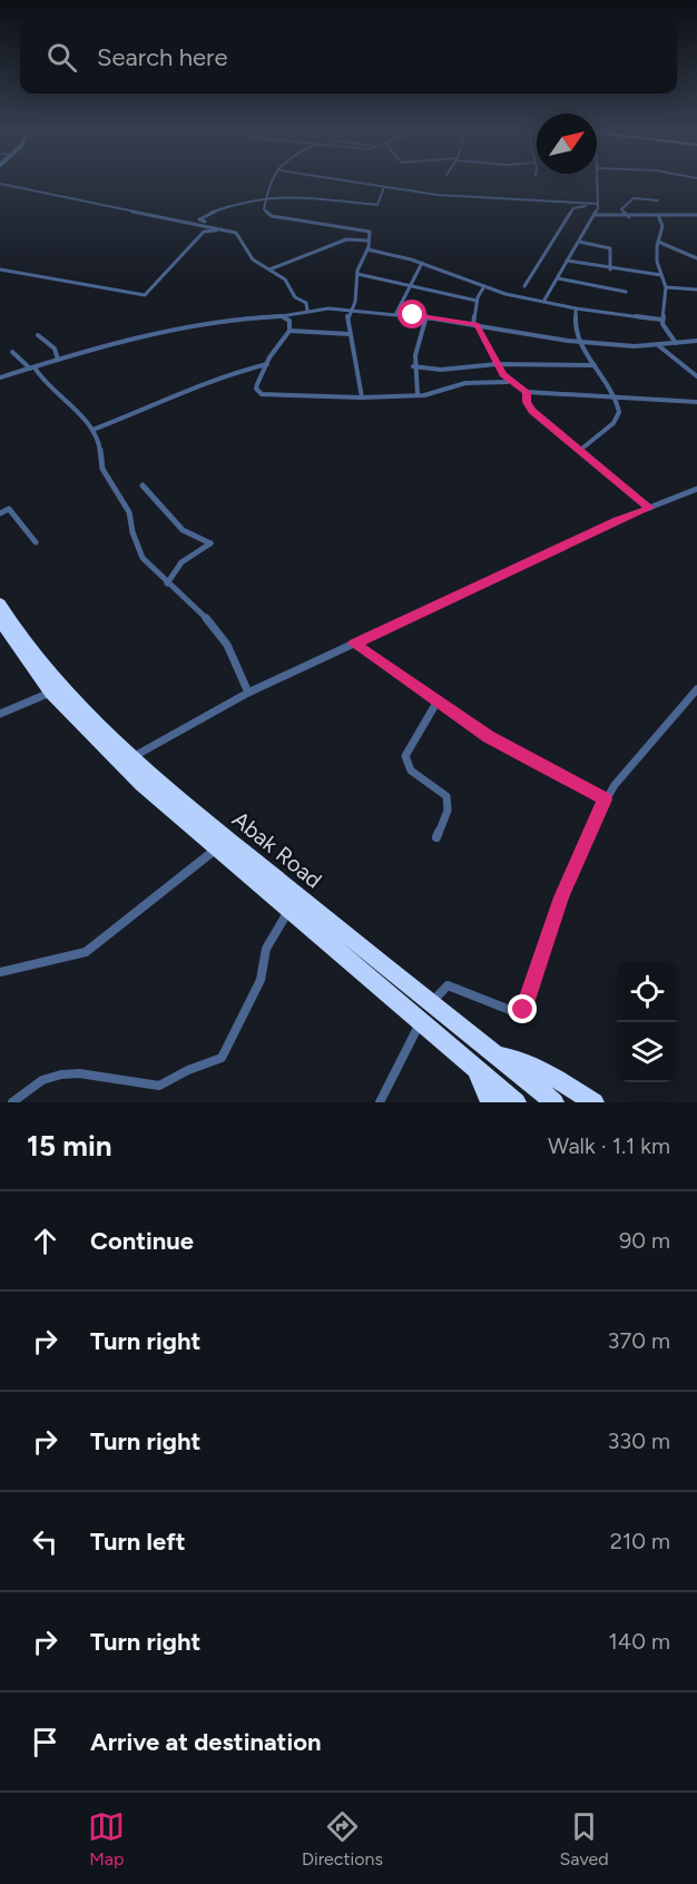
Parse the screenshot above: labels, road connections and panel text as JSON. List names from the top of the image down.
{
  "streets": {
    "highway": ["Abak Road"]
  },
  "north": "top right",
  "page": {
    "search": "Search here",
    "heading": ["15 min", "Walk · 1.1 km"],
    "list": [
      ["Continue", "90 m"],
      ["Turn right", "370 m"],
      ["Turn right", "330 m"],
      ["Turn left", "210 m"],
      ["Turn right", "140 m"],
      "Arrive at destination"
    ],
    "nav": ["Map", "Directions", "Saved"]
  }
}
